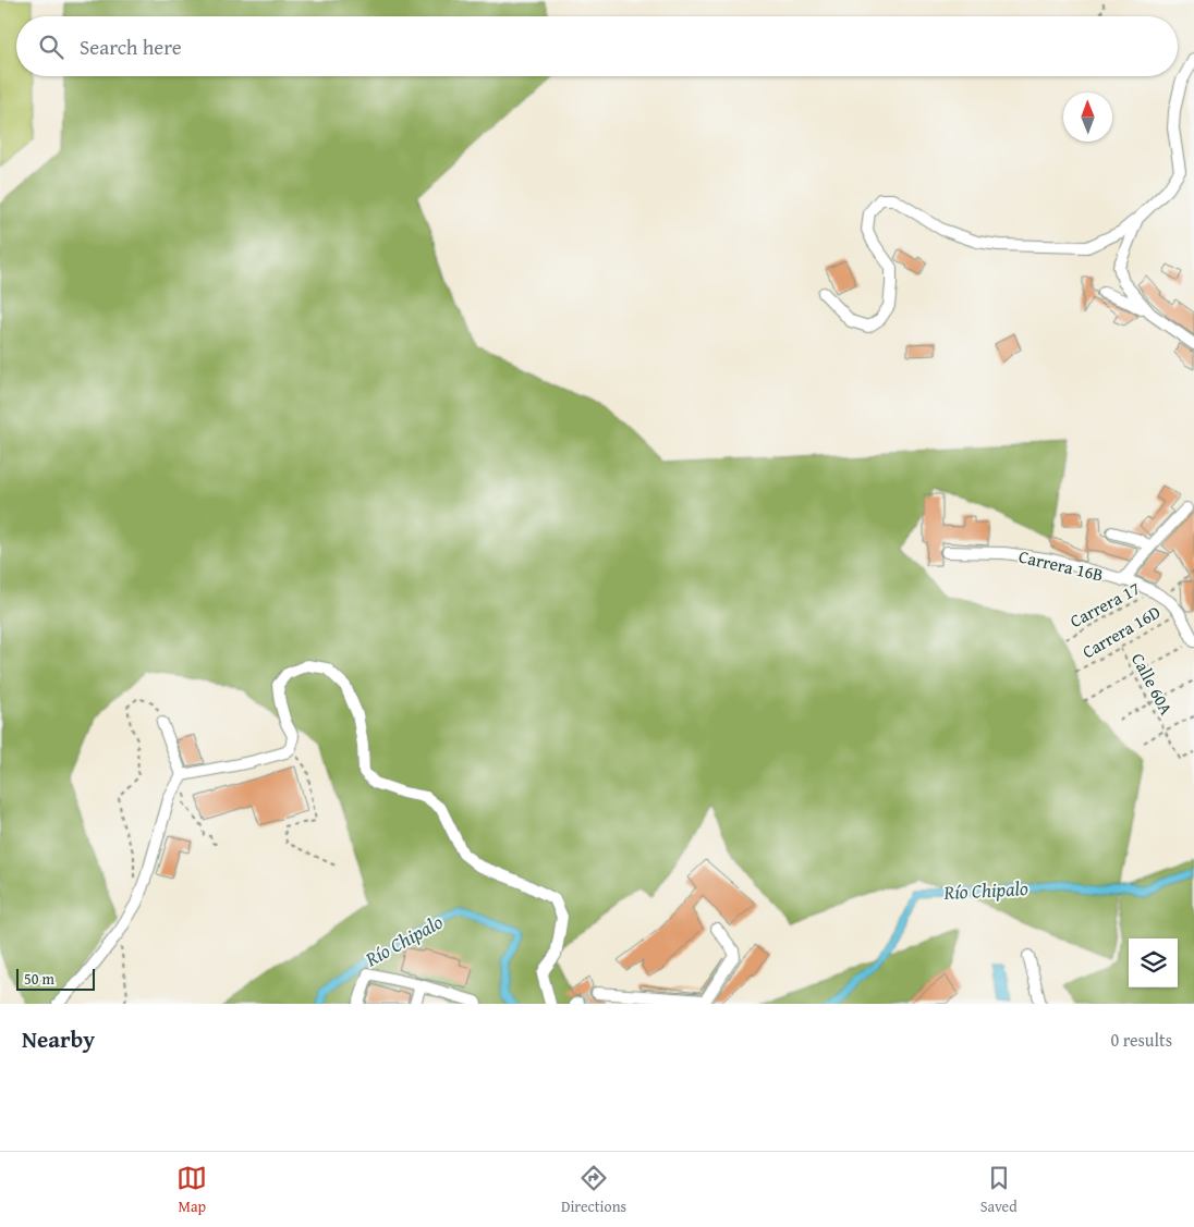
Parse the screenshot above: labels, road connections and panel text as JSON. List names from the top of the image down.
{
  "streets": {
    "street": ["Carrera 16B"],
    "path": ["Carrera 17", "Carrera 16D", "Calle 60A"]
  },
  "crossings": [
    ["Carrera 16B", "Carrera 17"],
    ["Carrera 16D", "Calle 60A"]
  ],
  "water": ["Río Chipalo"],
  "scale_bar": "50 m",
  "north": "top",
  "page": {
    "search": "Search here",
    "scale": "50 m",
    "heading": ["Nearby", "0 results"],
    "nav": ["Map", "Directions", "Saved"]
  }
}
